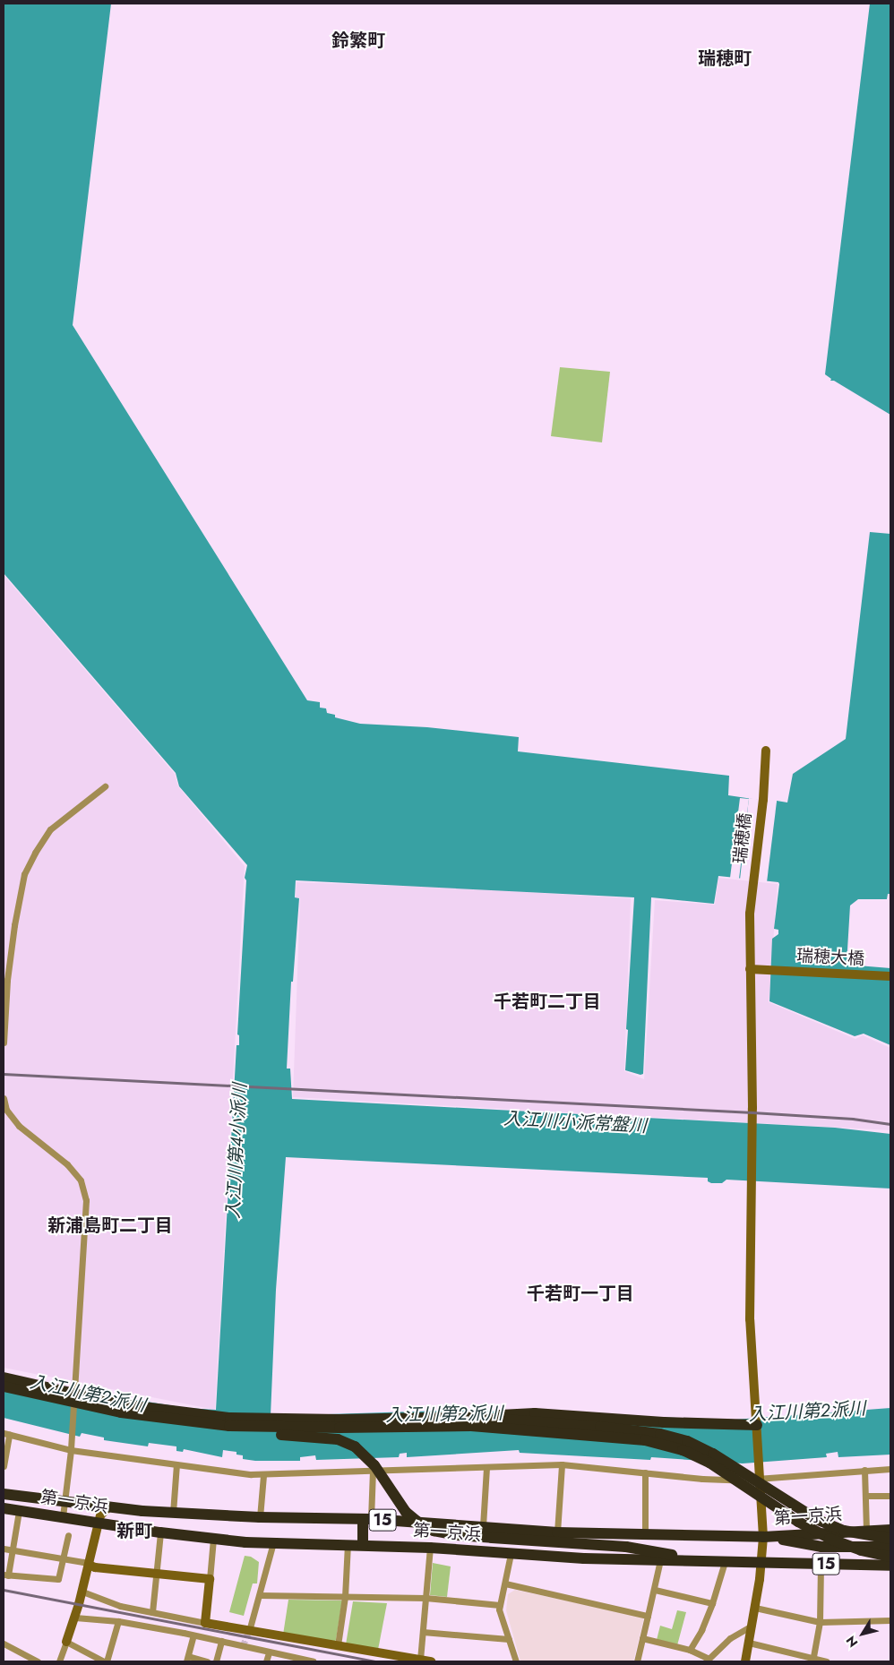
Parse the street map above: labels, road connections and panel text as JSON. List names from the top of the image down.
{
  "streets": {
    "highway": ["第一京浜", "15"],
    "street": ["瑞穂橋", "瑞穂大橋"]
  },
  "crossings": [
    ["瑞穂橋", "瑞穂大橋"],
    ["瑞穂橋", "第一京浜"],
    ["第一京浜", "15"]
  ],
  "districts": [
    "鈴繁町",
    "瑞穂町",
    "千若町二丁目",
    "新浦島町二丁目",
    "千若町一丁目",
    "新町"
  ],
  "water": ["入江川小派常盤川", "入江川第4小派川", "入江川第2派川"],
  "north": "bottom left"
}
